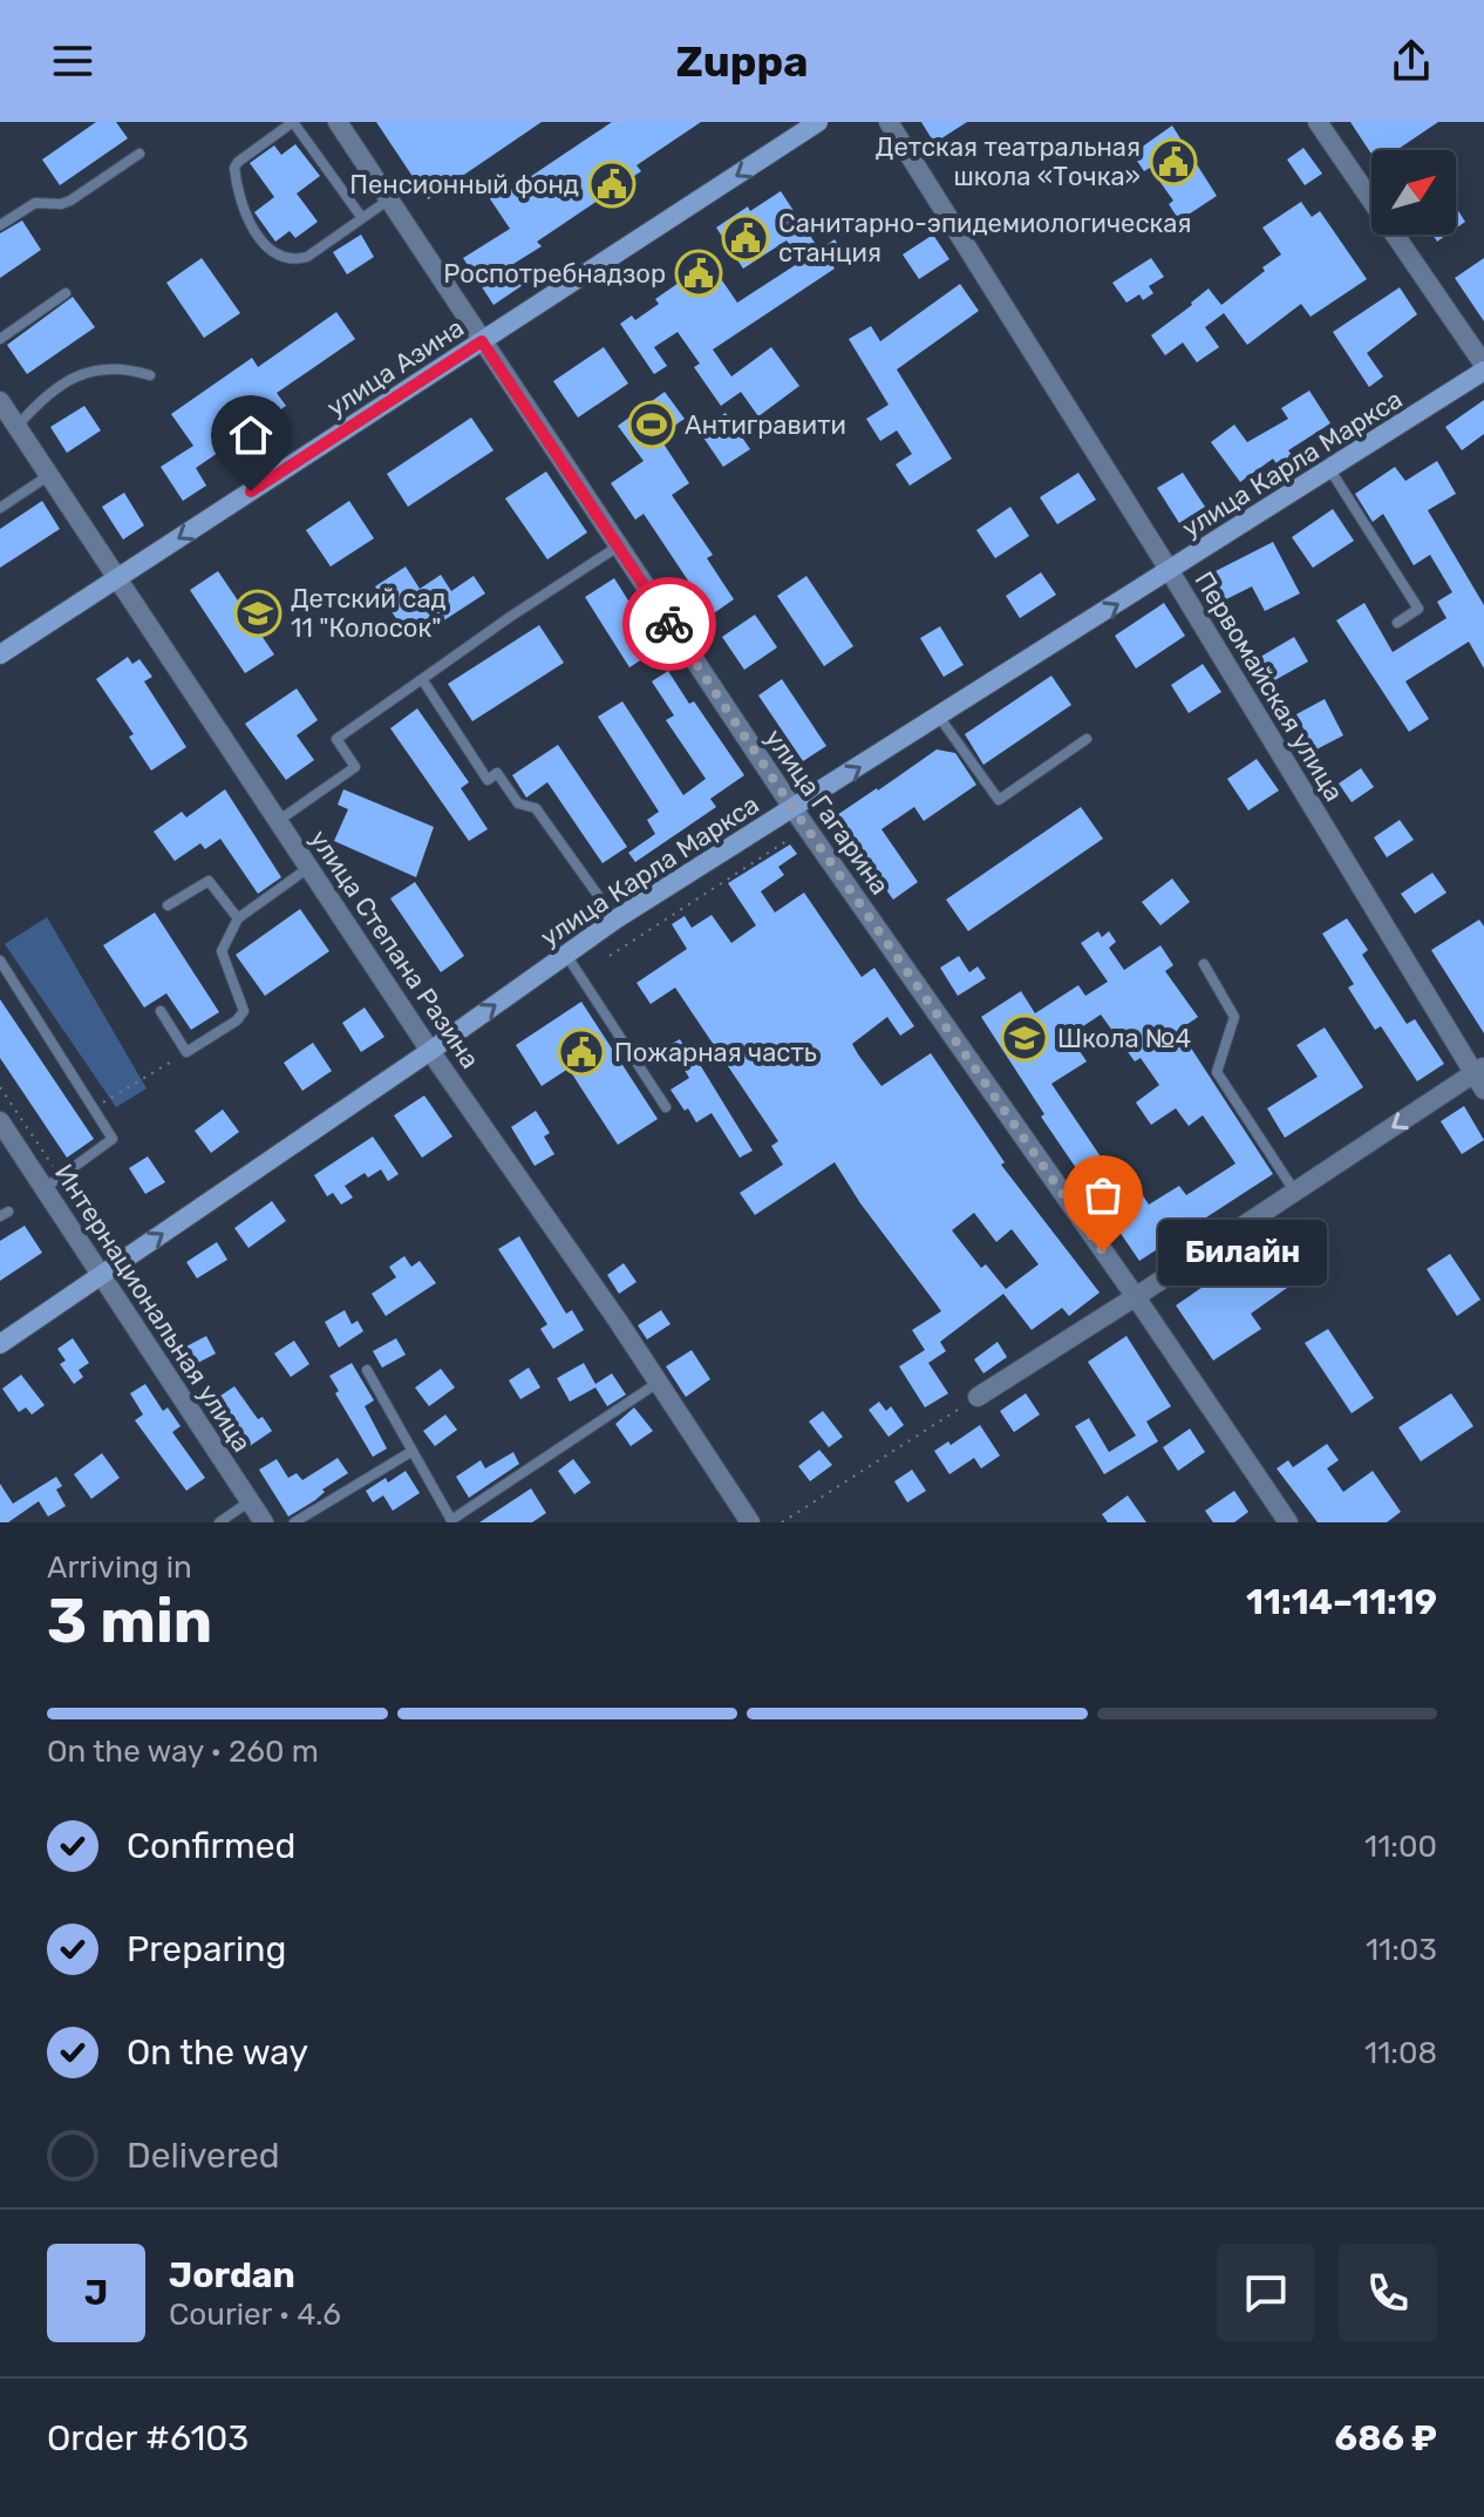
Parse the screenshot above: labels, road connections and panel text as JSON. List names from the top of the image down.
{
  "streets": {
    "main road": ["улица Азина", "улица Карла Маркса"],
    "street": [
      "Первомайская улица",
      "улица Гагарина",
      "улица Степана Разина",
      "Интернациональная улица"
    ]
  },
  "crossings": [
    ["улица Азина", "улица Гагарина"],
    ["улица Азина", "улица Степана Разина"],
    ["улица Карла Маркса", "Первомайская улица"],
    ["улица Карла Маркса", "улица Гагарина"],
    ["улица Карла Маркса", "улица Степана Разина"],
    ["улица Карла Маркса", "Интернациональная улица"]
  ],
  "one_way": ["улица Азина", "улица Карла Маркса"],
  "places": {
    "public building": [
      "Детская театральная школа «Точка»",
      "Пенсионный фонд",
      "Санитарно-эпидемиологическая станция",
      "Роспотребнадзор",
      "Пожарная часть"
    ],
    "sports": ["Антигравити"],
    "school or university": ["Детский сад 11 \"Колосок\"", "Школа №4"],
    "other": ["Билайн"]
  },
  "north": "top right",
  "page": {
    "header": "Zuppa",
    "bubble": "Билайн",
    "heading": ["3 min", "Arriving in", "11:14–11:19"],
    "panel": [
      "Jordan",
      "Courier · 4.6",
      "Order #6103",
      "686 ₽"
    ],
    "bar": "On the way · 260 m",
    "list": [
      ["Confirmed", "11:00"],
      ["Preparing", "11:03"],
      ["On the way", "11:08"],
      "Delivered"
    ],
    "round": "J"
  }
}
